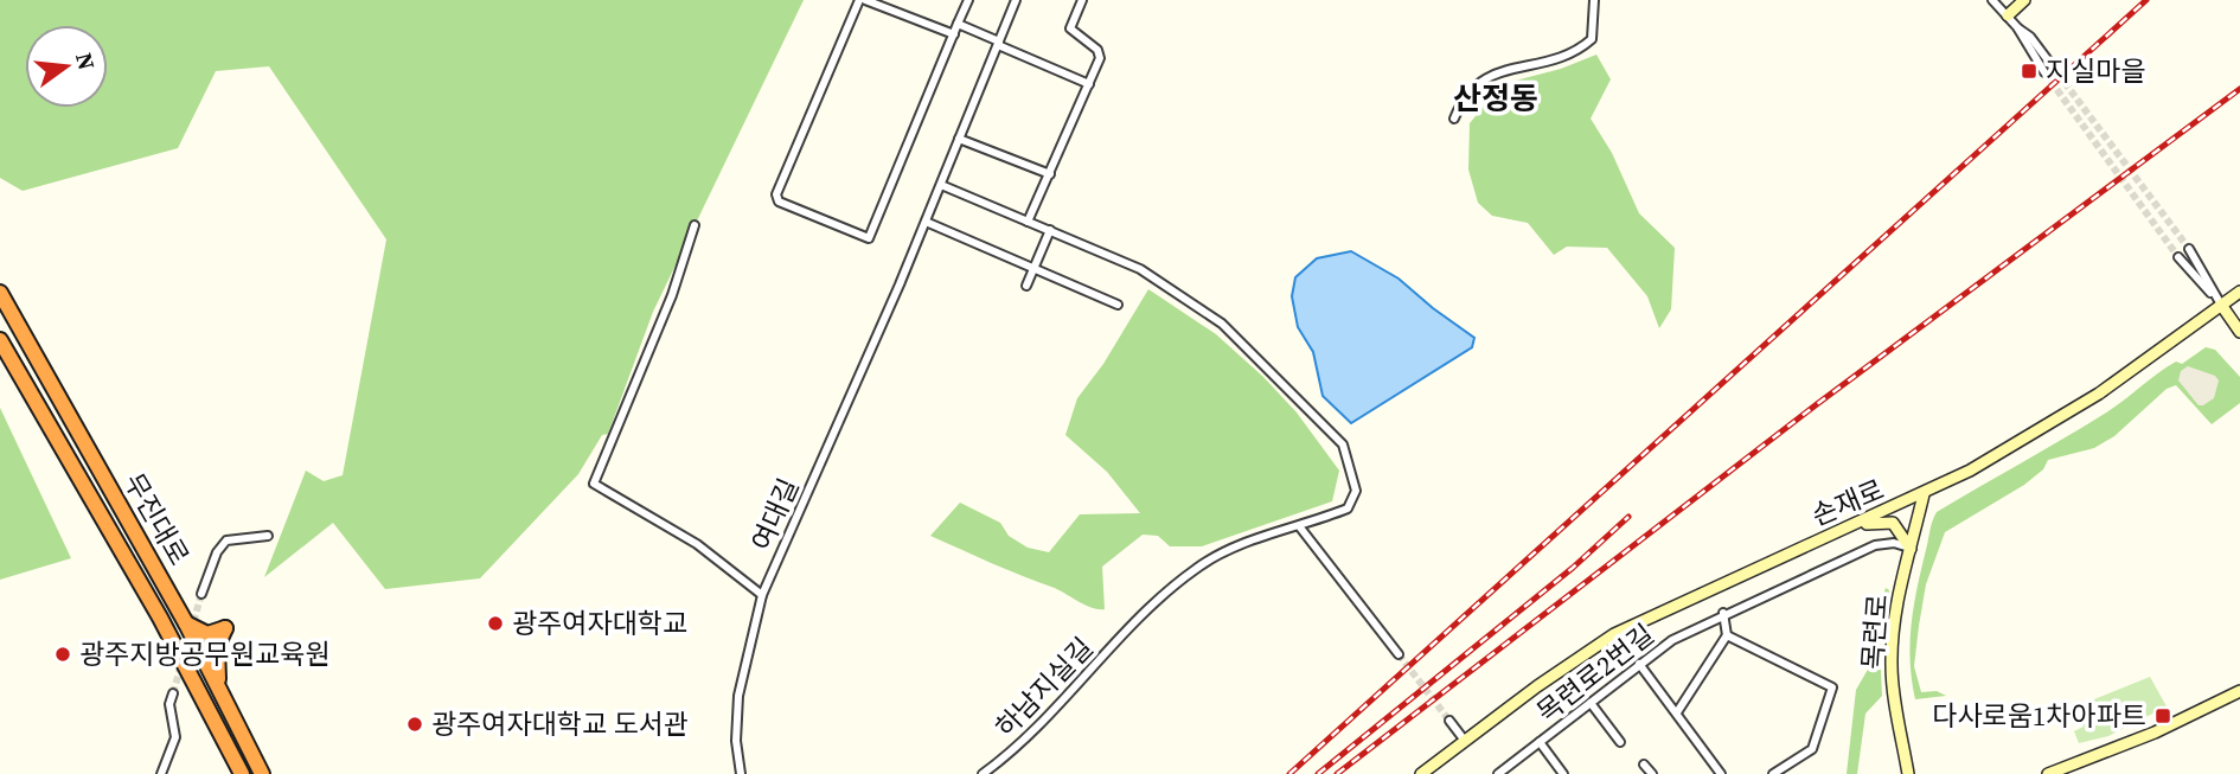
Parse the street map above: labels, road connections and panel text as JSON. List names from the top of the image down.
{
  "streets": {
    "highway": ["무진대로"],
    "main road": ["손재로", "목련로"],
    "street": ["여대길", "목련로2번길", "하남지실길"]
  },
  "crossings": [
    ["손재로", "목련로"],
    ["여대길", "하남지실길"],
    ["목련로", "목련로2번길"]
  ],
  "districts": ["산정동"],
  "places": {
    "transit": ["지실마을", "다사로움1차아파트"],
    "other": ["광주여자대학교", "광주지방공무원교육원", "광주여자대학교 도서관"]
  },
  "north": "right"
}
